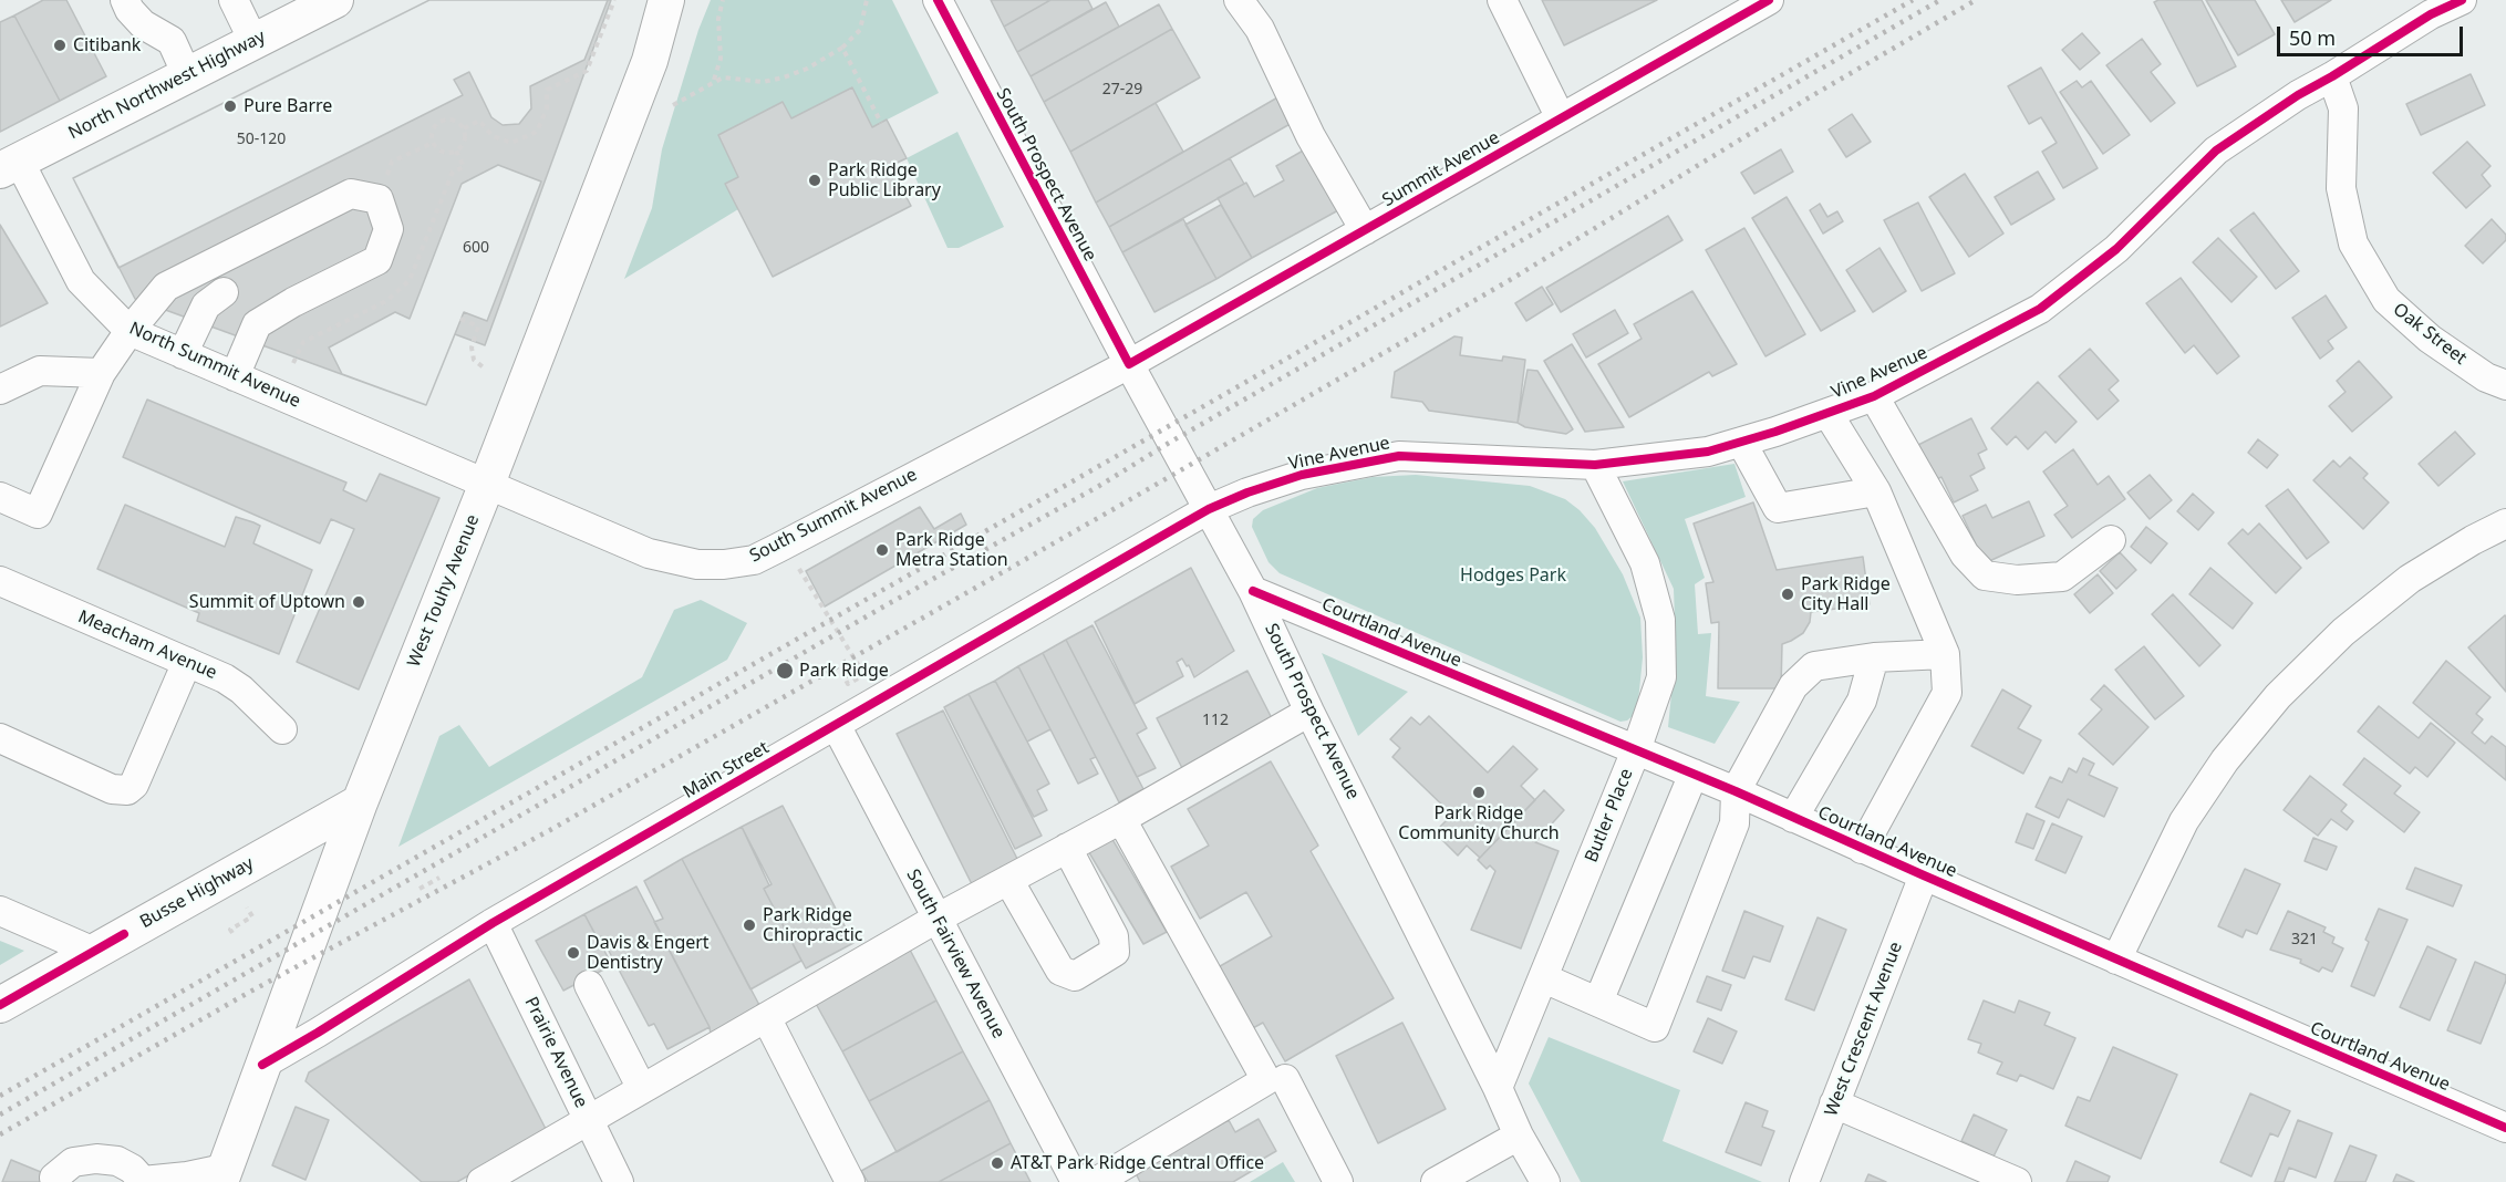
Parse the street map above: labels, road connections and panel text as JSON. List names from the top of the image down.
{
  "streets": {
    "main road": ["North Northwest Highway", "West Touhy Avenue", "Busse Highway"],
    "street": [
      "Summit Avenue",
      "South Prospect Avenue",
      "Oak Street",
      "North Summit Avenue",
      "Vine Avenue",
      "South Summit Avenue",
      "Courtland Avenue",
      "Meacham Avenue",
      "Main Street",
      "Butler Place",
      "South Fairview Avenue",
      "West Crescent Avenue",
      "Prairie Avenue"
    ]
  },
  "crossings": [
    ["North Northwest Highway", "North Summit Avenue"],
    ["Summit Avenue", "South Prospect Avenue"],
    ["Summit Avenue", "South Summit Avenue"],
    ["South Prospect Avenue", "Vine Avenue"],
    ["South Prospect Avenue", "South Summit Avenue"],
    ["South Prospect Avenue", "Courtland Avenue"],
    ["South Prospect Avenue", "Main Street"],
    ["South Prospect Avenue", "Butler Place"],
    ["Oak Street", "Vine Avenue"],
    ["North Summit Avenue", "South Summit Avenue"],
    ["North Summit Avenue", "West Touhy Avenue"],
    ["Vine Avenue", "Main Street"],
    ["Vine Avenue", "Butler Place"],
    ["South Summit Avenue", "West Touhy Avenue"],
    ["West Touhy Avenue", "Main Street"],
    ["West Touhy Avenue", "Busse Highway"],
    ["Courtland Avenue", "Butler Place"],
    ["Courtland Avenue", "West Crescent Avenue"],
    ["Main Street", "South Fairview Avenue"],
    ["Main Street", "Prairie Avenue"]
  ],
  "parks": ["Hodges Park"],
  "places": [
    "Citibank",
    "Pure Barre",
    "Park Ridge Public Library",
    "Park Ridge Metra Station",
    "Park Ridge City Hall",
    "Summit of Uptown",
    "Park Ridge",
    "Park Ridge Community Church",
    "Park Ridge Chiropractic",
    "Davis & Engert Dentistry",
    "AT&T Park Ridge Central Office"
  ],
  "house_numbers": [
    "27-29",
    "50-120",
    "600",
    "112",
    "321"
  ],
  "scale_bar": "50 m"
}
